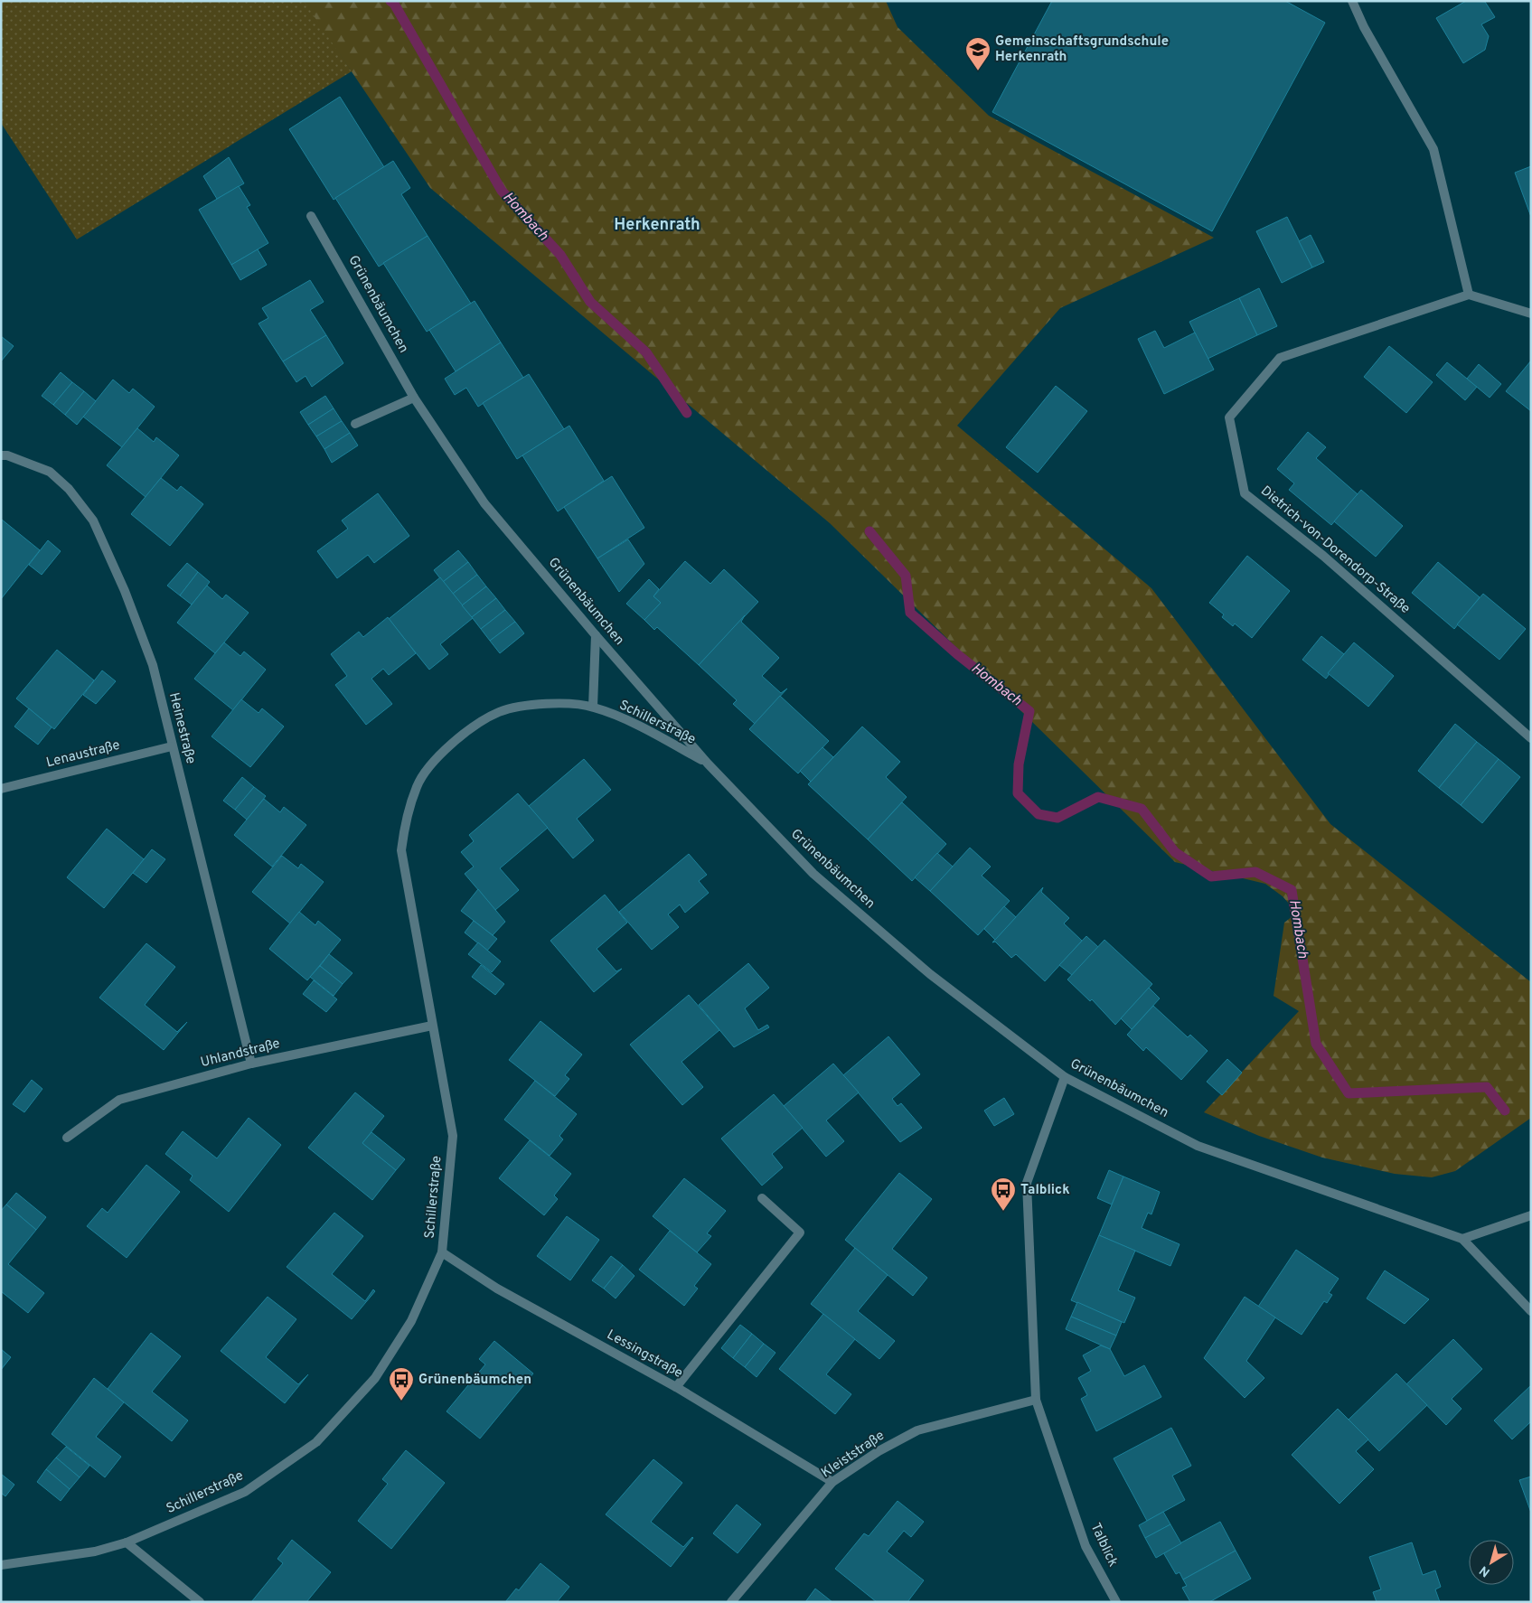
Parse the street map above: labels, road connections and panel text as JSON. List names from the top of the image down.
{
  "streets": {
    "street": [
      "Grünenbäumchen",
      "Dietrich-von-Dorendorp-Straße",
      "Schillerstraße",
      "Heinestraße",
      "Lenaustraße",
      "Uhlandstraße",
      "Lessingstraße",
      "Kleiststraße",
      "Talblick"
    ]
  },
  "crossings": [
    ["Grünenbäumchen", "Schillerstraße"],
    ["Grünenbäumchen", "Talblick"],
    ["Schillerstraße", "Uhlandstraße"],
    ["Schillerstraße", "Lessingstraße"],
    ["Heinestraße", "Lenaustraße"],
    ["Heinestraße", "Uhlandstraße"],
    ["Lessingstraße", "Kleiststraße"],
    ["Kleiststraße", "Talblick"]
  ],
  "districts": ["Herkenrath"],
  "water": ["Hombach"],
  "places": {
    "school or university": ["Gemeinschaftsgrundschule Herkenrath"],
    "bus stop": ["Talblick", "Grünenbäumchen"]
  },
  "north": "bottom left"
}
